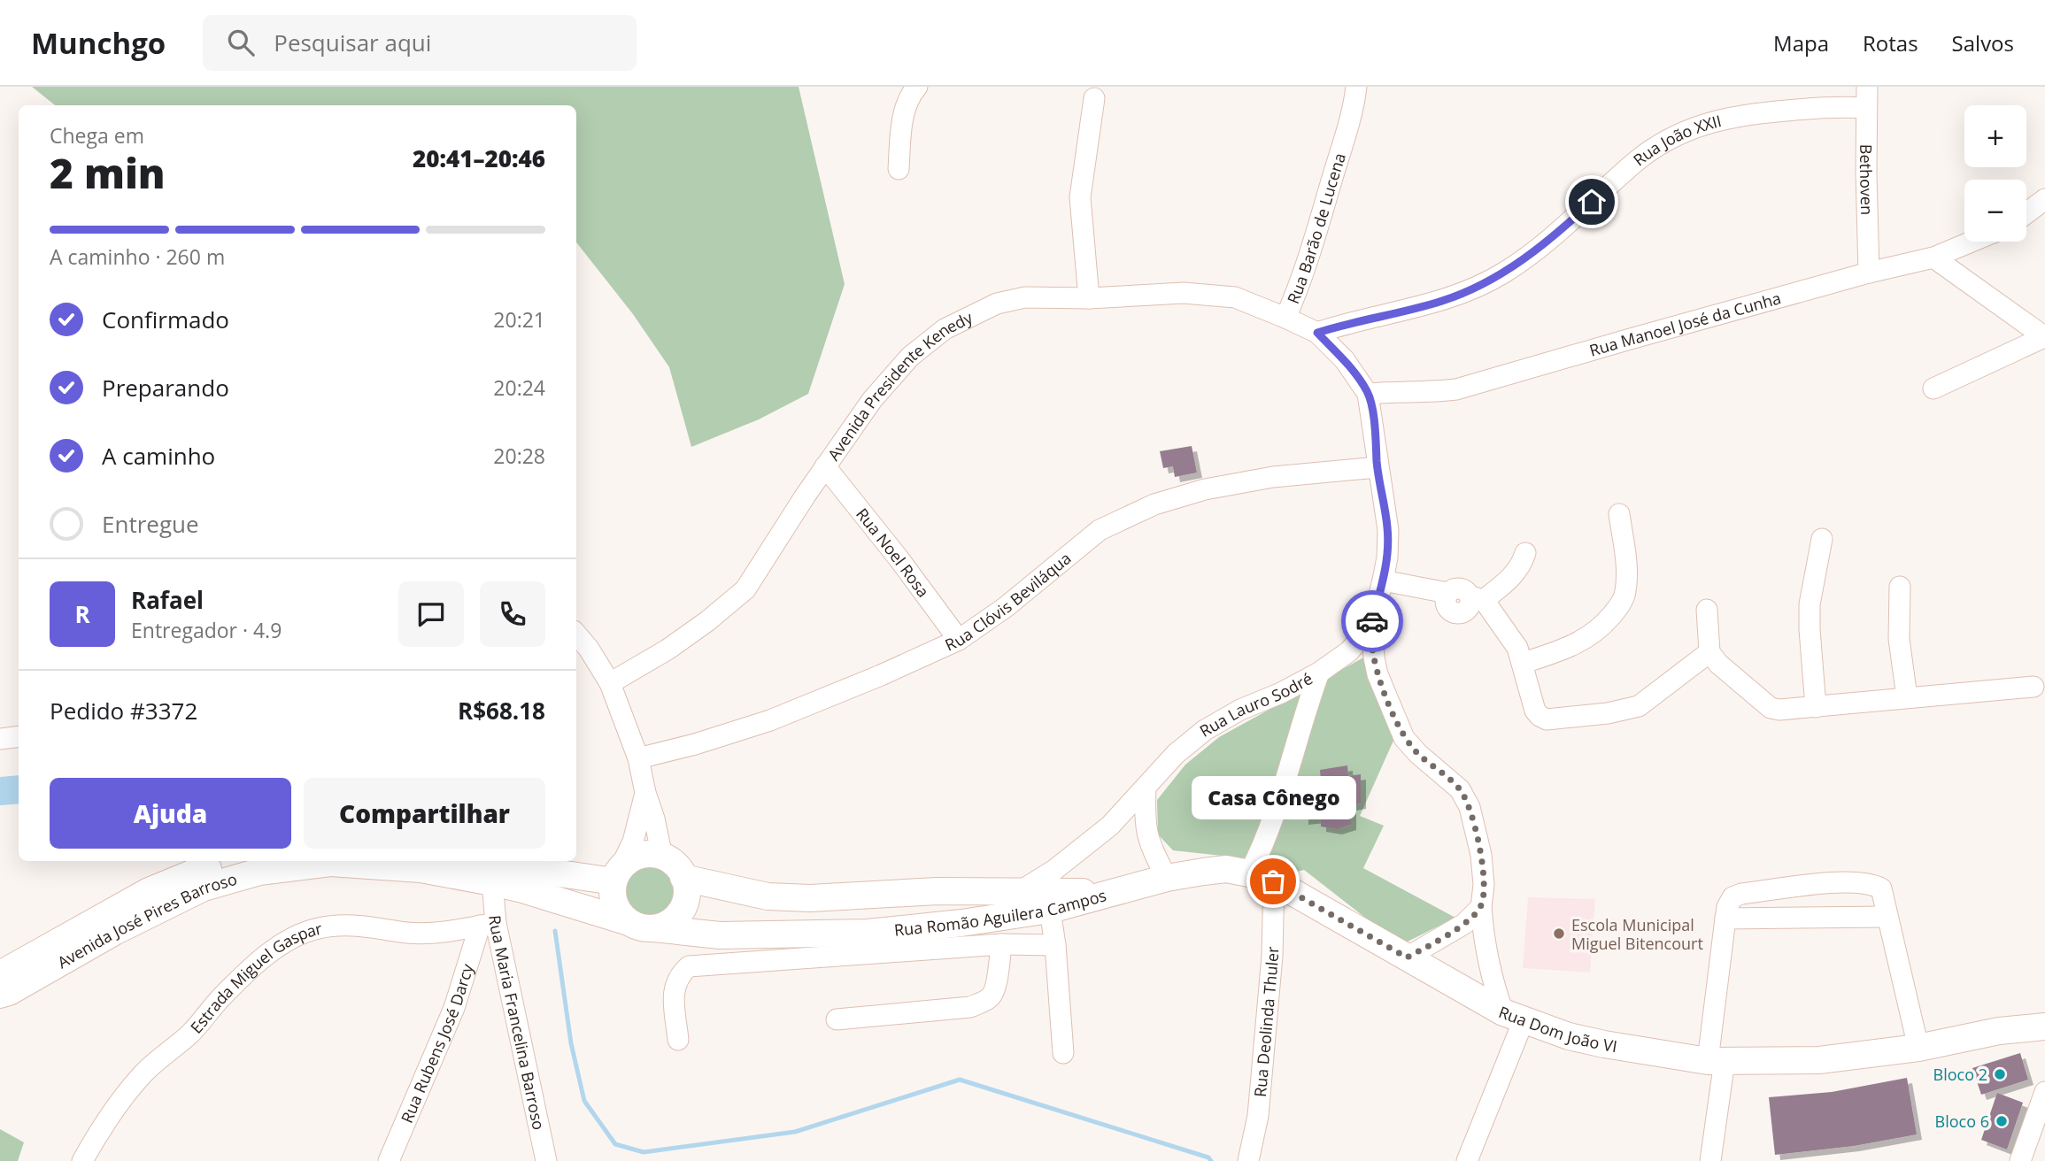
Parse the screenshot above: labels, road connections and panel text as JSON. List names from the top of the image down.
{
  "streets": {
    "main road": ["Rua Romão Aguilera Campos", "Avenida José Pires Barroso", "Rua Dom João VI"],
    "street": [
      "Rua João XXII",
      "Bethoven",
      "Rua Barão de Lucena",
      "Rua Manoel José da Cunha",
      "Avenida Presidente Kenedy",
      "Rua Noel Rosa",
      "Rua Clóvis Beviláqua",
      "Rua Lauro Sodré",
      "Estrada Miguel Gaspar",
      "Rua Maria Francelina Barroso",
      "Rua Deolinda Thuler",
      "Rua Rubens José Darcy"
    ]
  },
  "crossings": [
    ["Rua João XXII", "Bethoven"],
    ["Rua João XXII", "Rua Barão de Lucena"],
    ["Bethoven", "Rua Manoel José da Cunha"],
    ["Rua Barão de Lucena", "Rua Manoel José da Cunha"],
    ["Rua Barão de Lucena", "Avenida Presidente Kenedy"],
    ["Rua Barão de Lucena", "Rua Clóvis Beviláqua"],
    ["Rua Barão de Lucena", "Rua Lauro Sodré"],
    ["Avenida Presidente Kenedy", "Rua Noel Rosa"],
    ["Rua Noel Rosa", "Rua Clóvis Beviláqua"],
    ["Rua Lauro Sodré", "Rua Romão Aguilera Campos"],
    ["Rua Romão Aguilera Campos", "Avenida José Pires Barroso"],
    ["Rua Romão Aguilera Campos", "Rua Dom João VI"],
    ["Avenida José Pires Barroso", "Rua Maria Francelina Barroso"],
    ["Estrada Miguel Gaspar", "Rua Maria Francelina Barroso"],
    ["Estrada Miguel Gaspar", "Rua Rubens José Darcy"],
    ["Rua Maria Francelina Barroso", "Rua Rubens José Darcy"],
    ["Rua Deolinda Thuler", "Rua Dom João VI"]
  ],
  "places": [
    "Casa Cônego",
    "Escola Municipal Miguel Bitencourt",
    "Bloco 2",
    "Bloco 6"
  ],
  "page": {
    "header": "Munchgo",
    "search": "Pesquisar aqui",
    "nav": ["Mapa", "Rotas", "Salvos"],
    "map_buttons": ["+", "−"],
    "heading": ["2 min", "Chega em", "20:41–20:46"],
    "panel": [
      "Rafael",
      "Entregador · 4.9",
      "Pedido #3372",
      "R$68.18"
    ],
    "bar": "A caminho · 260 m",
    "list": [
      ["Confirmado", "20:21"],
      ["Preparando", "20:24"],
      ["A caminho", "20:28"],
      "Entregue"
    ],
    "round": "R",
    "buttons": ["Ajuda", "Compartilhar"],
    "bubble": "Casa Cônego"
  }
}
